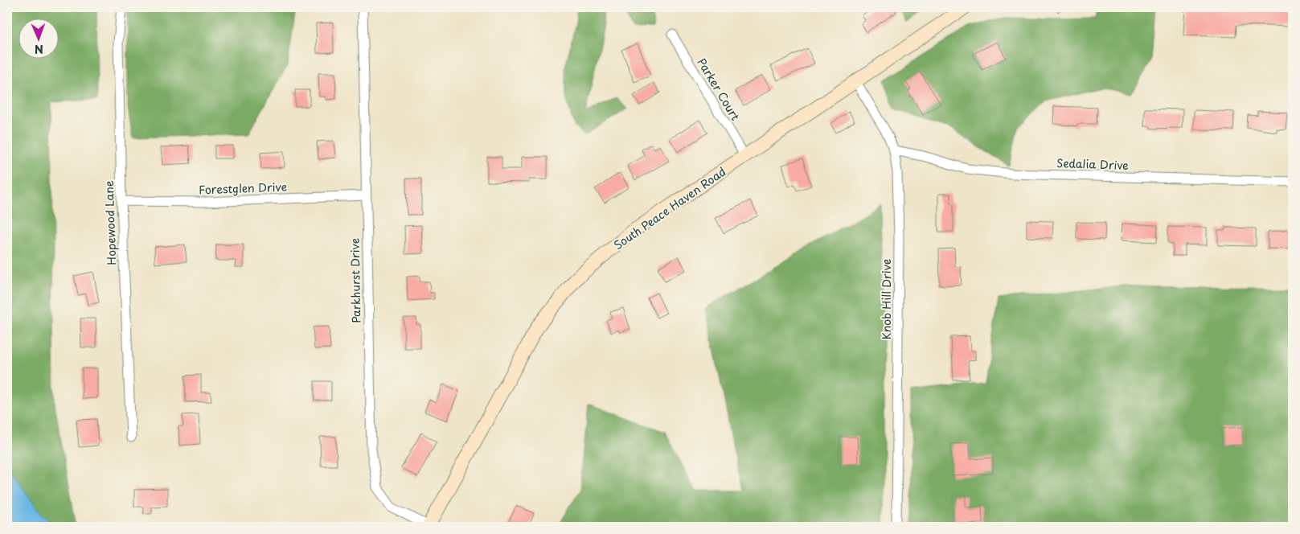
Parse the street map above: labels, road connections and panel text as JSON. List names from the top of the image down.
{
  "streets": {
    "main road": ["South Peace Haven Road"],
    "street": [
      "Parker Court",
      "Sedalia Drive",
      "Forestglen Drive",
      "Hopewood Lane",
      "Parkhurst Drive",
      "Knob Hill Drive"
    ]
  },
  "crossings": [
    ["Parker Court", "South Peace Haven Road"],
    ["Sedalia Drive", "Knob Hill Drive"],
    ["Forestglen Drive", "Hopewood Lane"],
    ["Forestglen Drive", "Parkhurst Drive"],
    ["South Peace Haven Road", "Parkhurst Drive"],
    ["South Peace Haven Road", "Knob Hill Drive"]
  ],
  "north": "bottom"
}
